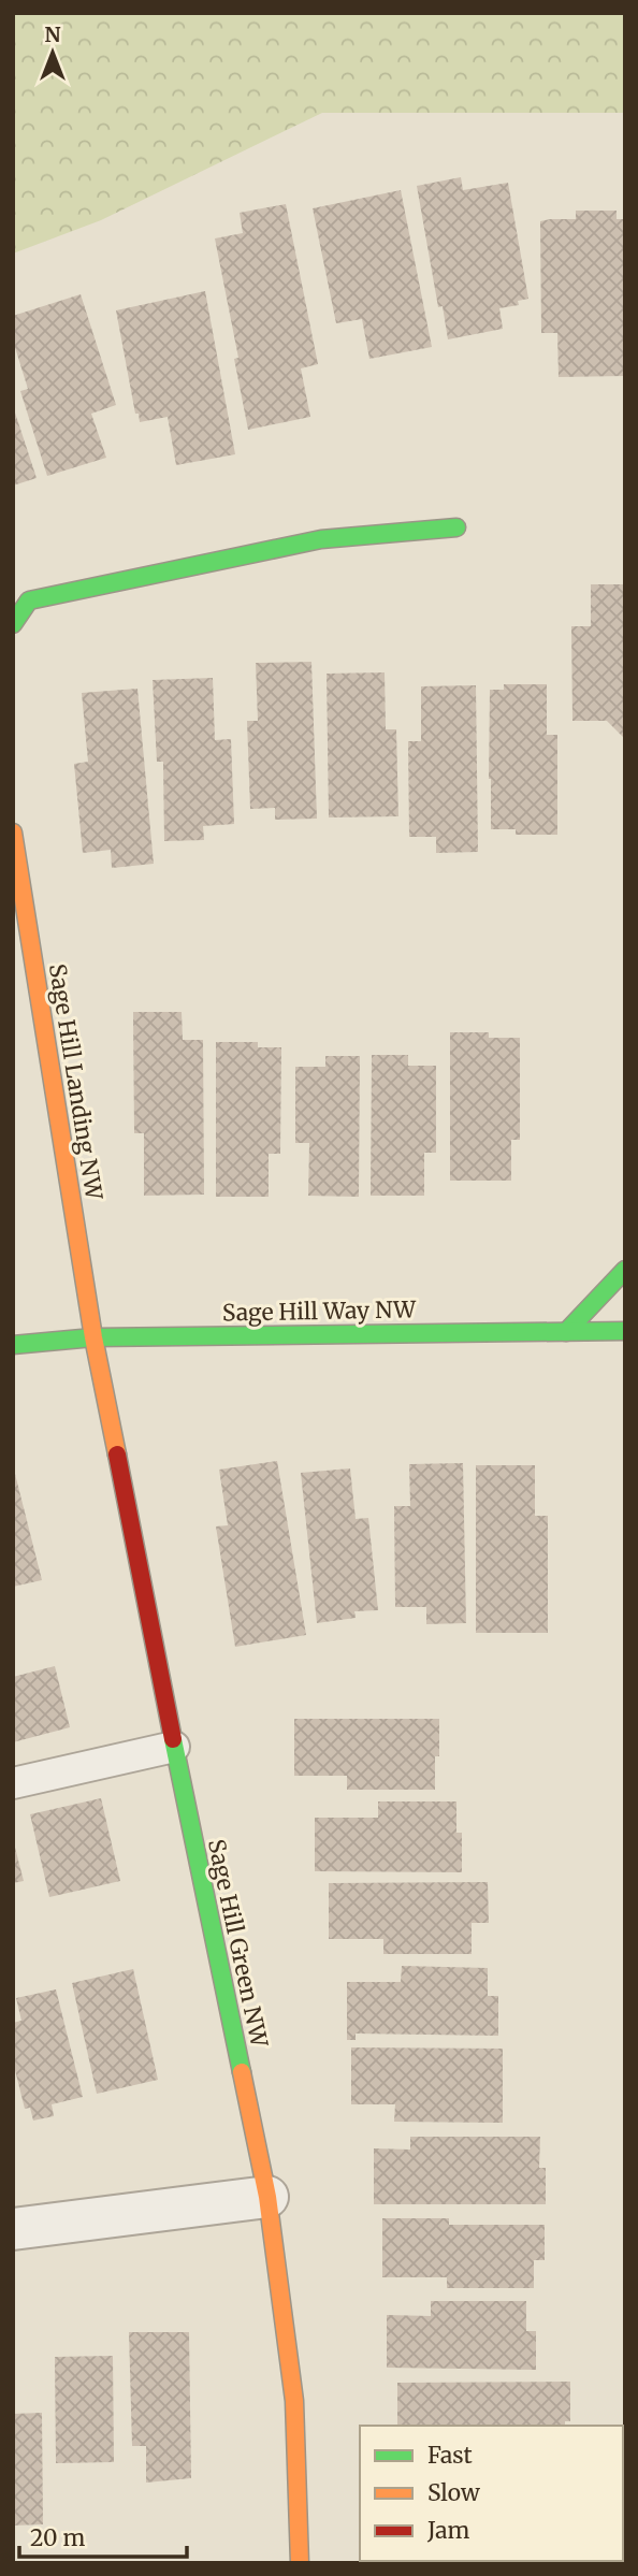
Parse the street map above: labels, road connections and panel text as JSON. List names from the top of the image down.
{
  "streets": {
    "street": ["Sage Hill Landing NW", "Sage Hill Way NW", "Sage Hill Green NW"]
  },
  "crossings": [
    ["Sage Hill Landing NW", "Sage Hill Way NW"],
    ["Sage Hill Landing NW", "Sage Hill Green NW"],
    ["Sage Hill Way NW", "Sage Hill Green NW"]
  ],
  "legend": ["Fast", "Slow", "Jam"],
  "scale_bar": "20 m",
  "north": "top"
}
